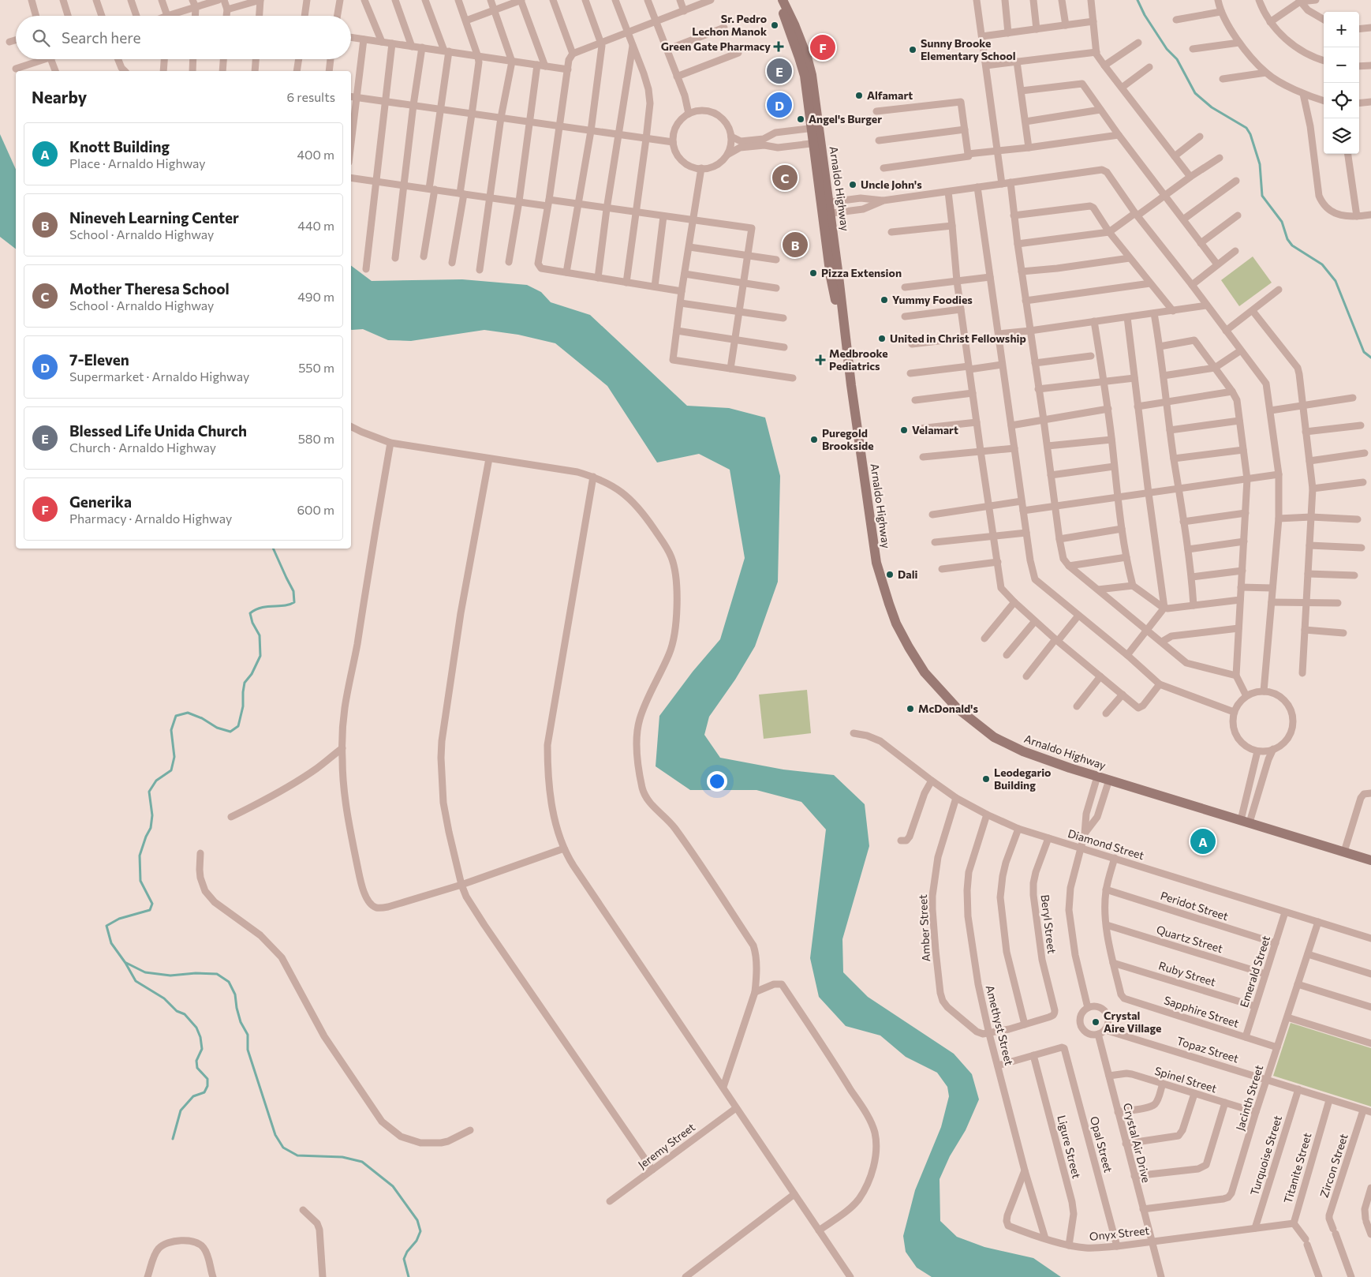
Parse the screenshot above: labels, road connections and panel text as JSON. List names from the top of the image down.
{
  "streets": {
    "main road": ["Arnaldo Highway"],
    "street": [
      "Diamond Street",
      "Peridot Street",
      "Beryl Street",
      "Amber Street",
      "Quartz Street",
      "Emerald Street",
      "Ruby Street",
      "Sapphire Street",
      "Amethyst Street",
      "Topaz Street",
      "Spinel Street",
      "Jacinth Street",
      "Crystal Air Drive",
      "Opal Street",
      "Jeremy Street",
      "Ligure Street",
      "Turquoise Street",
      "Zircon Street",
      "Titanite Street",
      "Onyx Street"
    ]
  },
  "crossings": [
    ["Diamond Street", "Beryl Street"],
    ["Diamond Street", "Amber Street"],
    ["Diamond Street", "Emerald Street"],
    ["Diamond Street", "Amethyst Street"],
    ["Diamond Street", "Jacinth Street"],
    ["Peridot Street", "Emerald Street"],
    ["Amber Street", "Amethyst Street"],
    ["Quartz Street", "Emerald Street"],
    ["Emerald Street", "Ruby Street"],
    ["Emerald Street", "Sapphire Street"],
    ["Ruby Street", "Sapphire Street"],
    ["Sapphire Street", "Jacinth Street"],
    ["Amethyst Street", "Onyx Street"],
    ["Topaz Street", "Jacinth Street"],
    ["Topaz Street", "Crystal Air Drive"],
    ["Topaz Street", "Turquoise Street"],
    ["Topaz Street", "Zircon Street"],
    ["Topaz Street", "Titanite Street"],
    ["Spinel Street", "Jacinth Street"],
    ["Spinel Street", "Crystal Air Drive"],
    ["Jacinth Street", "Crystal Air Drive"],
    ["Crystal Air Drive", "Onyx Street"],
    ["Opal Street", "Ligure Street"],
    ["Opal Street", "Onyx Street"],
    ["Ligure Street", "Onyx Street"],
    ["Turquoise Street", "Onyx Street"],
    ["Titanite Street", "Onyx Street"]
  ],
  "places": {
    "other": [
      "Sr. Pedro Lechon Manok",
      "Sunny Brooke Elementary School",
      "Alfamart",
      "Angel's Burger",
      "Uncle John's",
      "Pizza Extension",
      "Yummy Foodies",
      "United in Christ Fellowship",
      "Velamart",
      "Puregold Brookside",
      "Dali",
      "McDonald's",
      "Leodegario Building",
      "Crystal Aire Village"
    ],
    "health": ["Green Gate Pharmacy", "Medbrooke Pediatrics"]
  },
  "page": {
    "map_buttons": ["+", "−"],
    "search": "Search here",
    "pins": [
      "F",
      "E",
      "D",
      "C",
      "B",
      "A"
    ],
    "heading": ["Nearby", "6 results"],
    "list": [
      {
        "mark": "A",
        "name": "Knott Building",
        "note": "Place · Arnaldo Highway",
        "value": "400 m"
      },
      {
        "mark": "B",
        "name": "Nineveh Learning Center",
        "note": "School · Arnaldo Highway",
        "value": "440 m"
      },
      {
        "mark": "C",
        "name": "Mother Theresa School",
        "note": "School · Arnaldo Highway",
        "value": "490 m"
      },
      {
        "mark": "D",
        "name": "7-Eleven",
        "note": "Supermarket · Arnaldo Highway",
        "value": "550 m"
      },
      {
        "mark": "E",
        "name": "Blessed Life Unida Church",
        "note": "Church · Arnaldo Highway",
        "value": "580 m"
      },
      {
        "mark": "F",
        "name": "Generika",
        "note": "Pharmacy · Arnaldo Highway",
        "value": "600 m"
      }
    ]
  }
}
